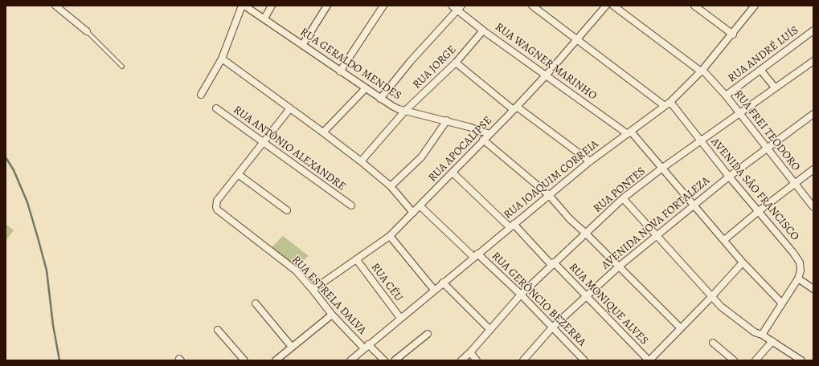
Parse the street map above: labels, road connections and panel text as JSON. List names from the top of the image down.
{
  "streets": {
    "street": [
      "RUA ANDRÉ LUÍS",
      "RUA WAGNER MARINHO",
      "RUA GERALDO MENDES",
      "RUA JORGE",
      "RUA FREI TEODORO",
      "RUA ANTÔNIO ALEXANDRE",
      "RUA APOCALIPSE",
      "RUA JOAQUIM CORREIA",
      "AVENIDA SÃO FRANCISCO",
      "RUA PONTES",
      "AVENIDA NOVA FORTALEZA",
      "RUA CÉU",
      "RUA ESTRELA DALVA",
      "RUA GERÔNCIO BEZERRA",
      "RUA MONIQUE ALVES"
    ]
  },
  "crossings": [
    ["RUA ANDRÉ LUÍS", "RUA FREI TEODORO"],
    ["RUA WAGNER MARINHO", "RUA JORGE"],
    ["RUA WAGNER MARINHO", "RUA APOCALIPSE"],
    ["RUA WAGNER MARINHO", "RUA JOAQUIM CORREIA"],
    ["RUA WAGNER MARINHO", "RUA PONTES"],
    ["RUA WAGNER MARINHO", "AVENIDA NOVA FORTALEZA"],
    ["RUA GERALDO MENDES", "RUA JORGE"],
    ["RUA GERALDO MENDES", "RUA APOCALIPSE"],
    ["RUA FREI TEODORO", "RUA JOAQUIM CORREIA"],
    ["RUA FREI TEODORO", "RUA PONTES"],
    ["RUA FREI TEODORO", "AVENIDA NOVA FORTALEZA"],
    ["RUA APOCALIPSE", "AVENIDA SÃO FRANCISCO"],
    ["RUA APOCALIPSE", "RUA CÉU"],
    ["RUA APOCALIPSE", "RUA ESTRELA DALVA"],
    ["RUA APOCALIPSE", "RUA GERÔNCIO BEZERRA"],
    ["RUA APOCALIPSE", "RUA MONIQUE ALVES"],
    ["RUA JOAQUIM CORREIA", "AVENIDA SÃO FRANCISCO"],
    ["RUA JOAQUIM CORREIA", "RUA CÉU"],
    ["RUA JOAQUIM CORREIA", "RUA ESTRELA DALVA"],
    ["RUA JOAQUIM CORREIA", "RUA GERÔNCIO BEZERRA"],
    ["RUA JOAQUIM CORREIA", "RUA MONIQUE ALVES"],
    ["AVENIDA SÃO FRANCISCO", "RUA PONTES"],
    ["AVENIDA SÃO FRANCISCO", "AVENIDA NOVA FORTALEZA"],
    ["RUA PONTES", "RUA GERÔNCIO BEZERRA"],
    ["RUA PONTES", "RUA MONIQUE ALVES"],
    ["AVENIDA NOVA FORTALEZA", "RUA GERÔNCIO BEZERRA"],
    ["AVENIDA NOVA FORTALEZA", "RUA MONIQUE ALVES"]
  ]
}
